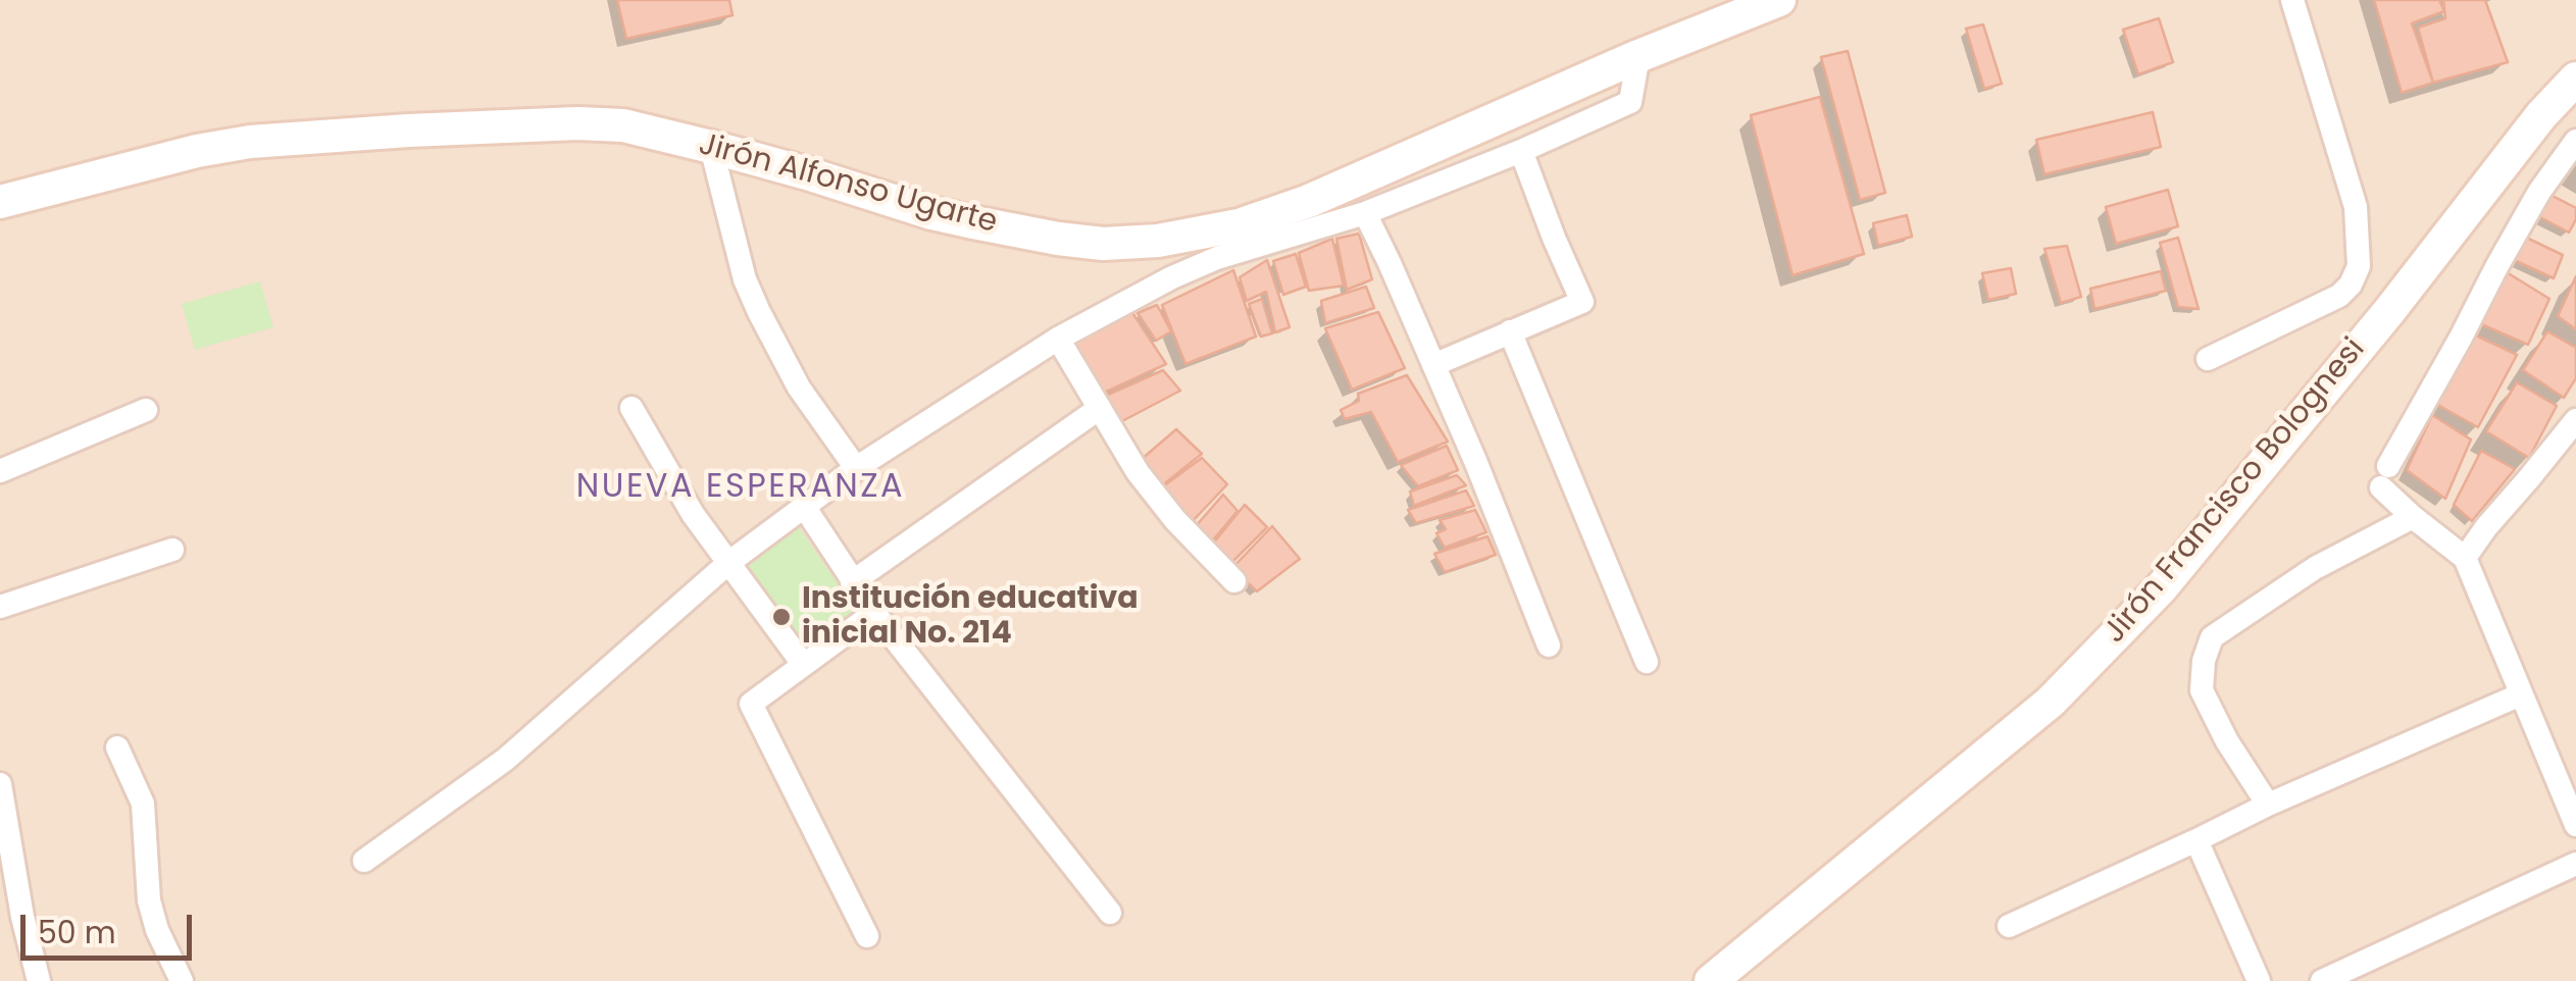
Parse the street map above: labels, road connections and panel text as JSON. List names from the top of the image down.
{
  "streets": {
    "main road": ["Jirón Alfonso Ugarte", "Jirón Francisco Bolognesi"]
  },
  "districts": ["NUEVA ESPERANZA"],
  "places": ["Institución educativa inicial No. 214"],
  "scale_bar": "50 m"
}
